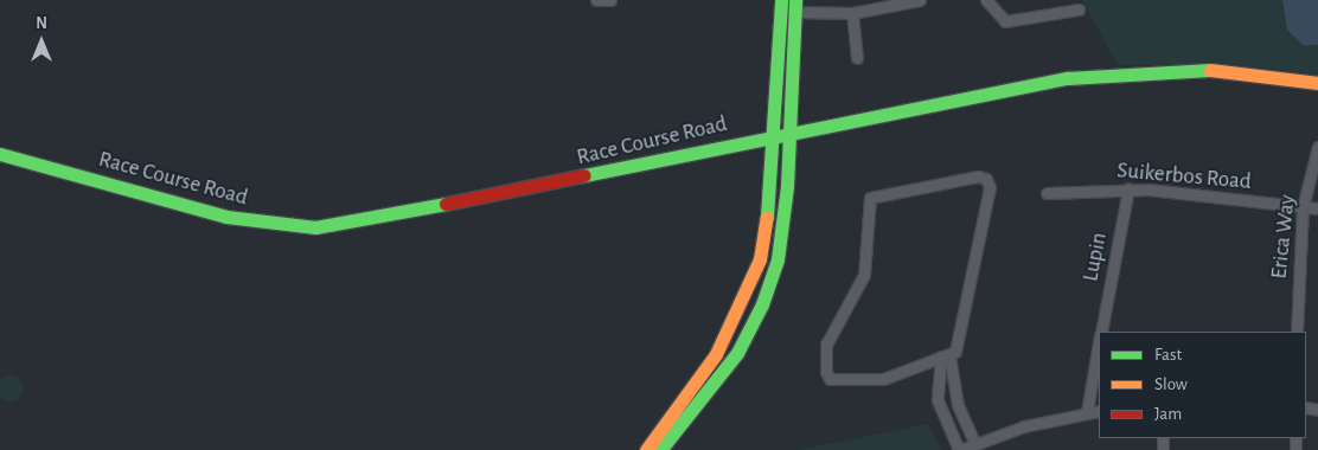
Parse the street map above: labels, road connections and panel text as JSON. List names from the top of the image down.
{
  "streets": {
    "main road": ["Race Course Road"],
    "street": ["Suikerbos Road", "Erica Way", "Lupin"]
  },
  "crossings": [
    ["Suikerbos Road", "Erica Way"],
    ["Suikerbos Road", "Lupin"]
  ],
  "legend": ["Fast", "Slow", "Jam"],
  "north": "top"
}
